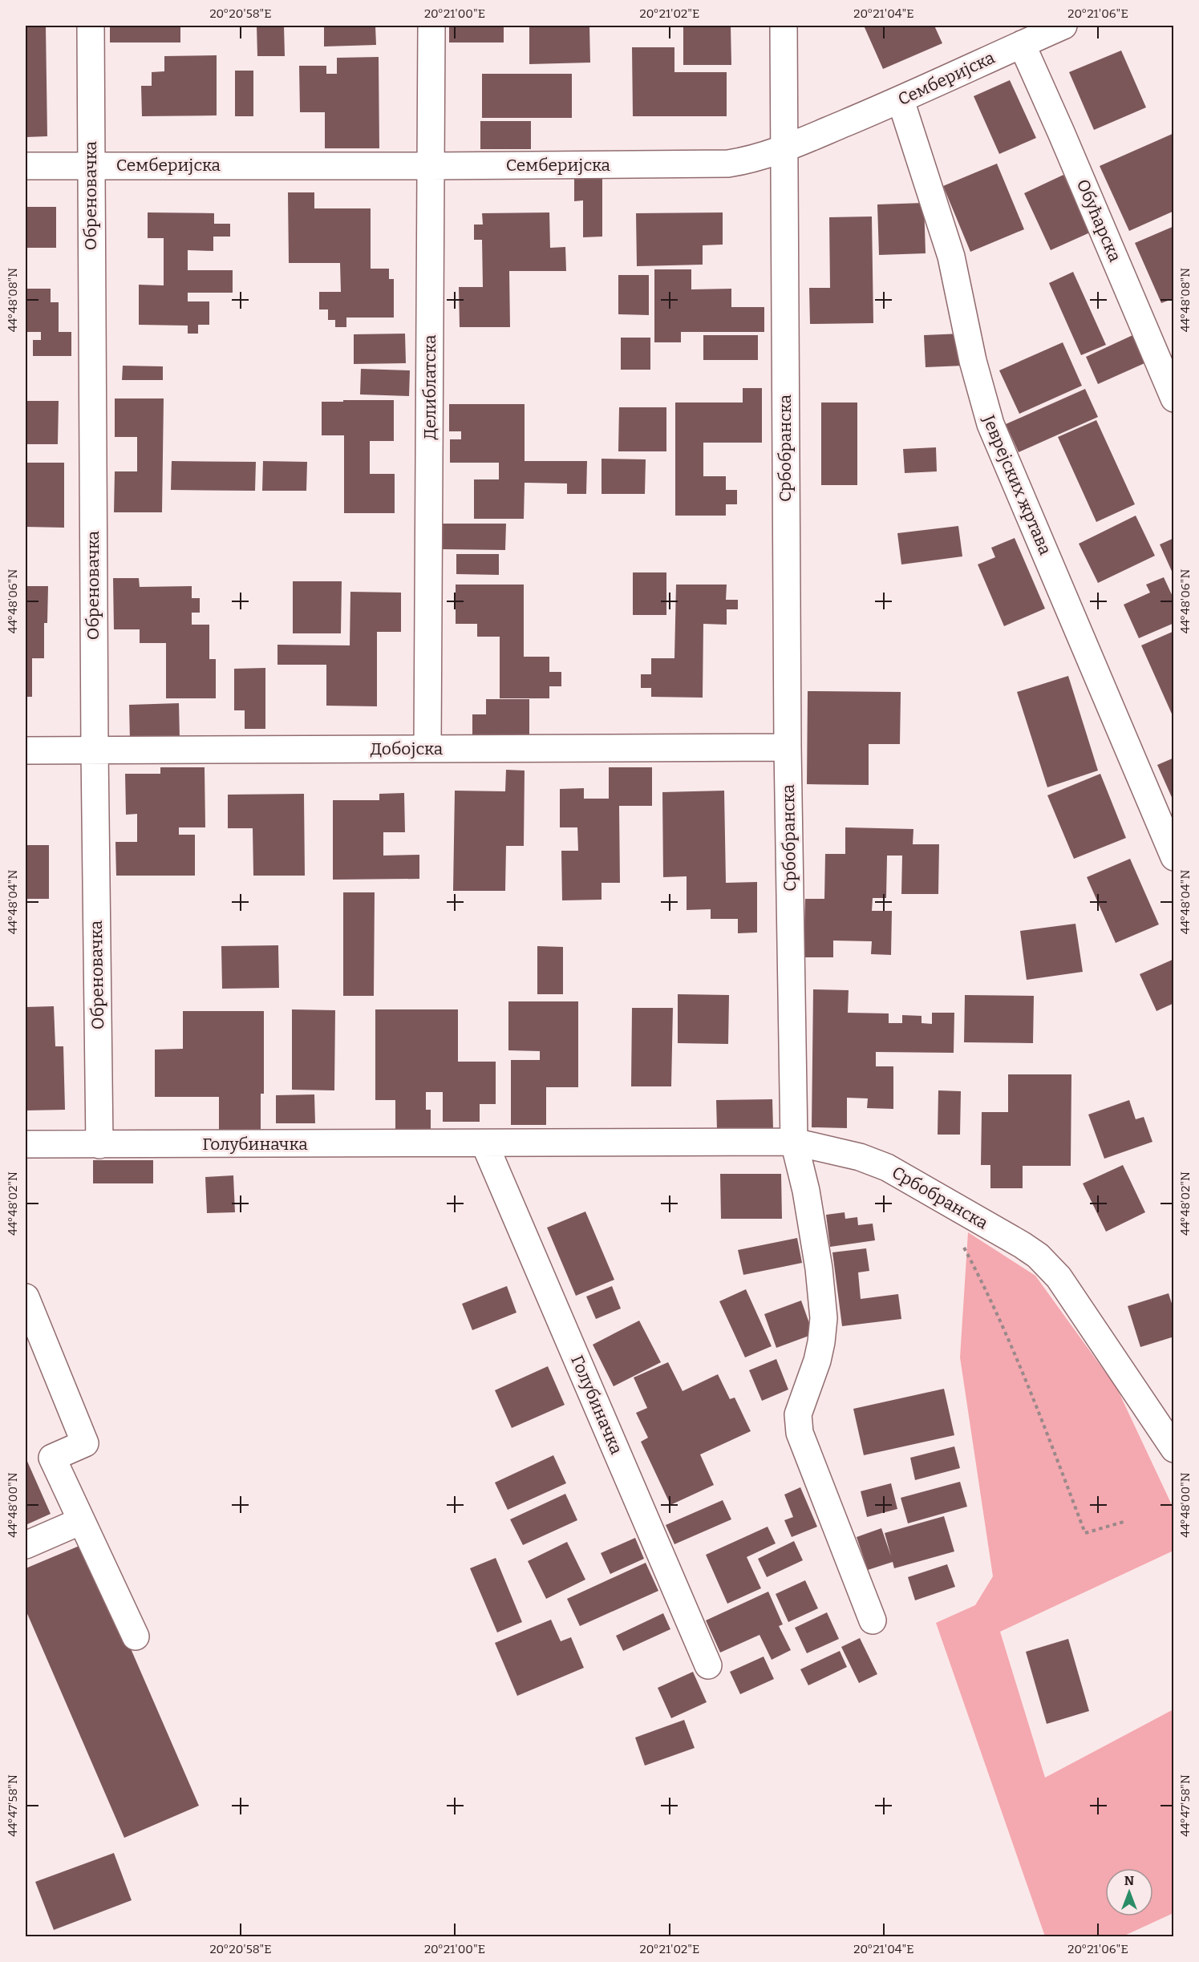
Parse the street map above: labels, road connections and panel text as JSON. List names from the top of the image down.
{
  "streets": {
    "street": [
      "Семберијска",
      "Обреновачка",
      "Обућарска",
      "Делиблатска",
      "Србобранска",
      "Јеврејских жртава",
      "Добојска",
      "Голубиначка"
    ]
  },
  "crossings": [
    ["Семберијска", "Обреновачка"],
    ["Семберијска", "Обућарска"],
    ["Семберијска", "Делиблатска"],
    ["Семберијска", "Србобранска"],
    ["Семберијска", "Јеврејских жртава"],
    ["Обреновачка", "Добојска"],
    ["Обреновачка", "Голубиначка"],
    ["Делиблатска", "Добојска"],
    ["Србобранска", "Добојска"],
    ["Србобранска", "Голубиначка"]
  ],
  "north": "top",
  "coordinates": [
    "20°20'58\"E",
    "20°21'00\"E",
    "20°21'02\"E",
    "20°21'04\"E",
    "20°21'06\"E",
    "44°48'08\"N",
    "44°48'06\"N",
    "44°48'04\"N",
    "44°48'02\"N",
    "44°48'00\"N",
    "44°47'58\"N"
  ]
}
